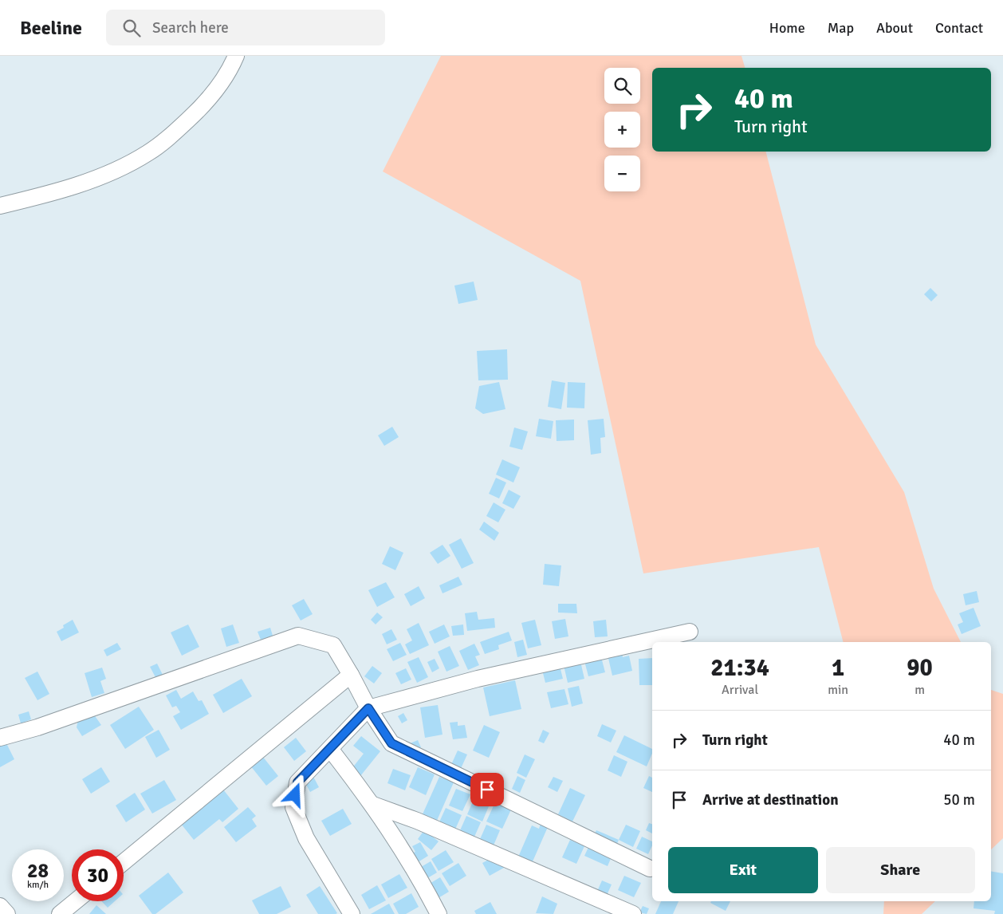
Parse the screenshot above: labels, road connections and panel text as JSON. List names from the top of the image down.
{
  "page": {
    "header": "Beeline",
    "search": "Search here",
    "nav": [
      "Home",
      "Map",
      "About",
      "Contact"
    ],
    "map_buttons": ["+", "−"],
    "turn": ["40 m", "Turn right"],
    "eta": [
      "21:34",
      "Arrival",
      "1",
      "min",
      "90",
      "m"
    ],
    "list": [
      {
        "name": "Turn right",
        "value": "40 m"
      },
      {
        "name": "Arrive at destination",
        "value": "50 m"
      }
    ],
    "buttons": ["Exit", "Share"],
    "speed": "28 km/h",
    "limit": "30"
  }
}
